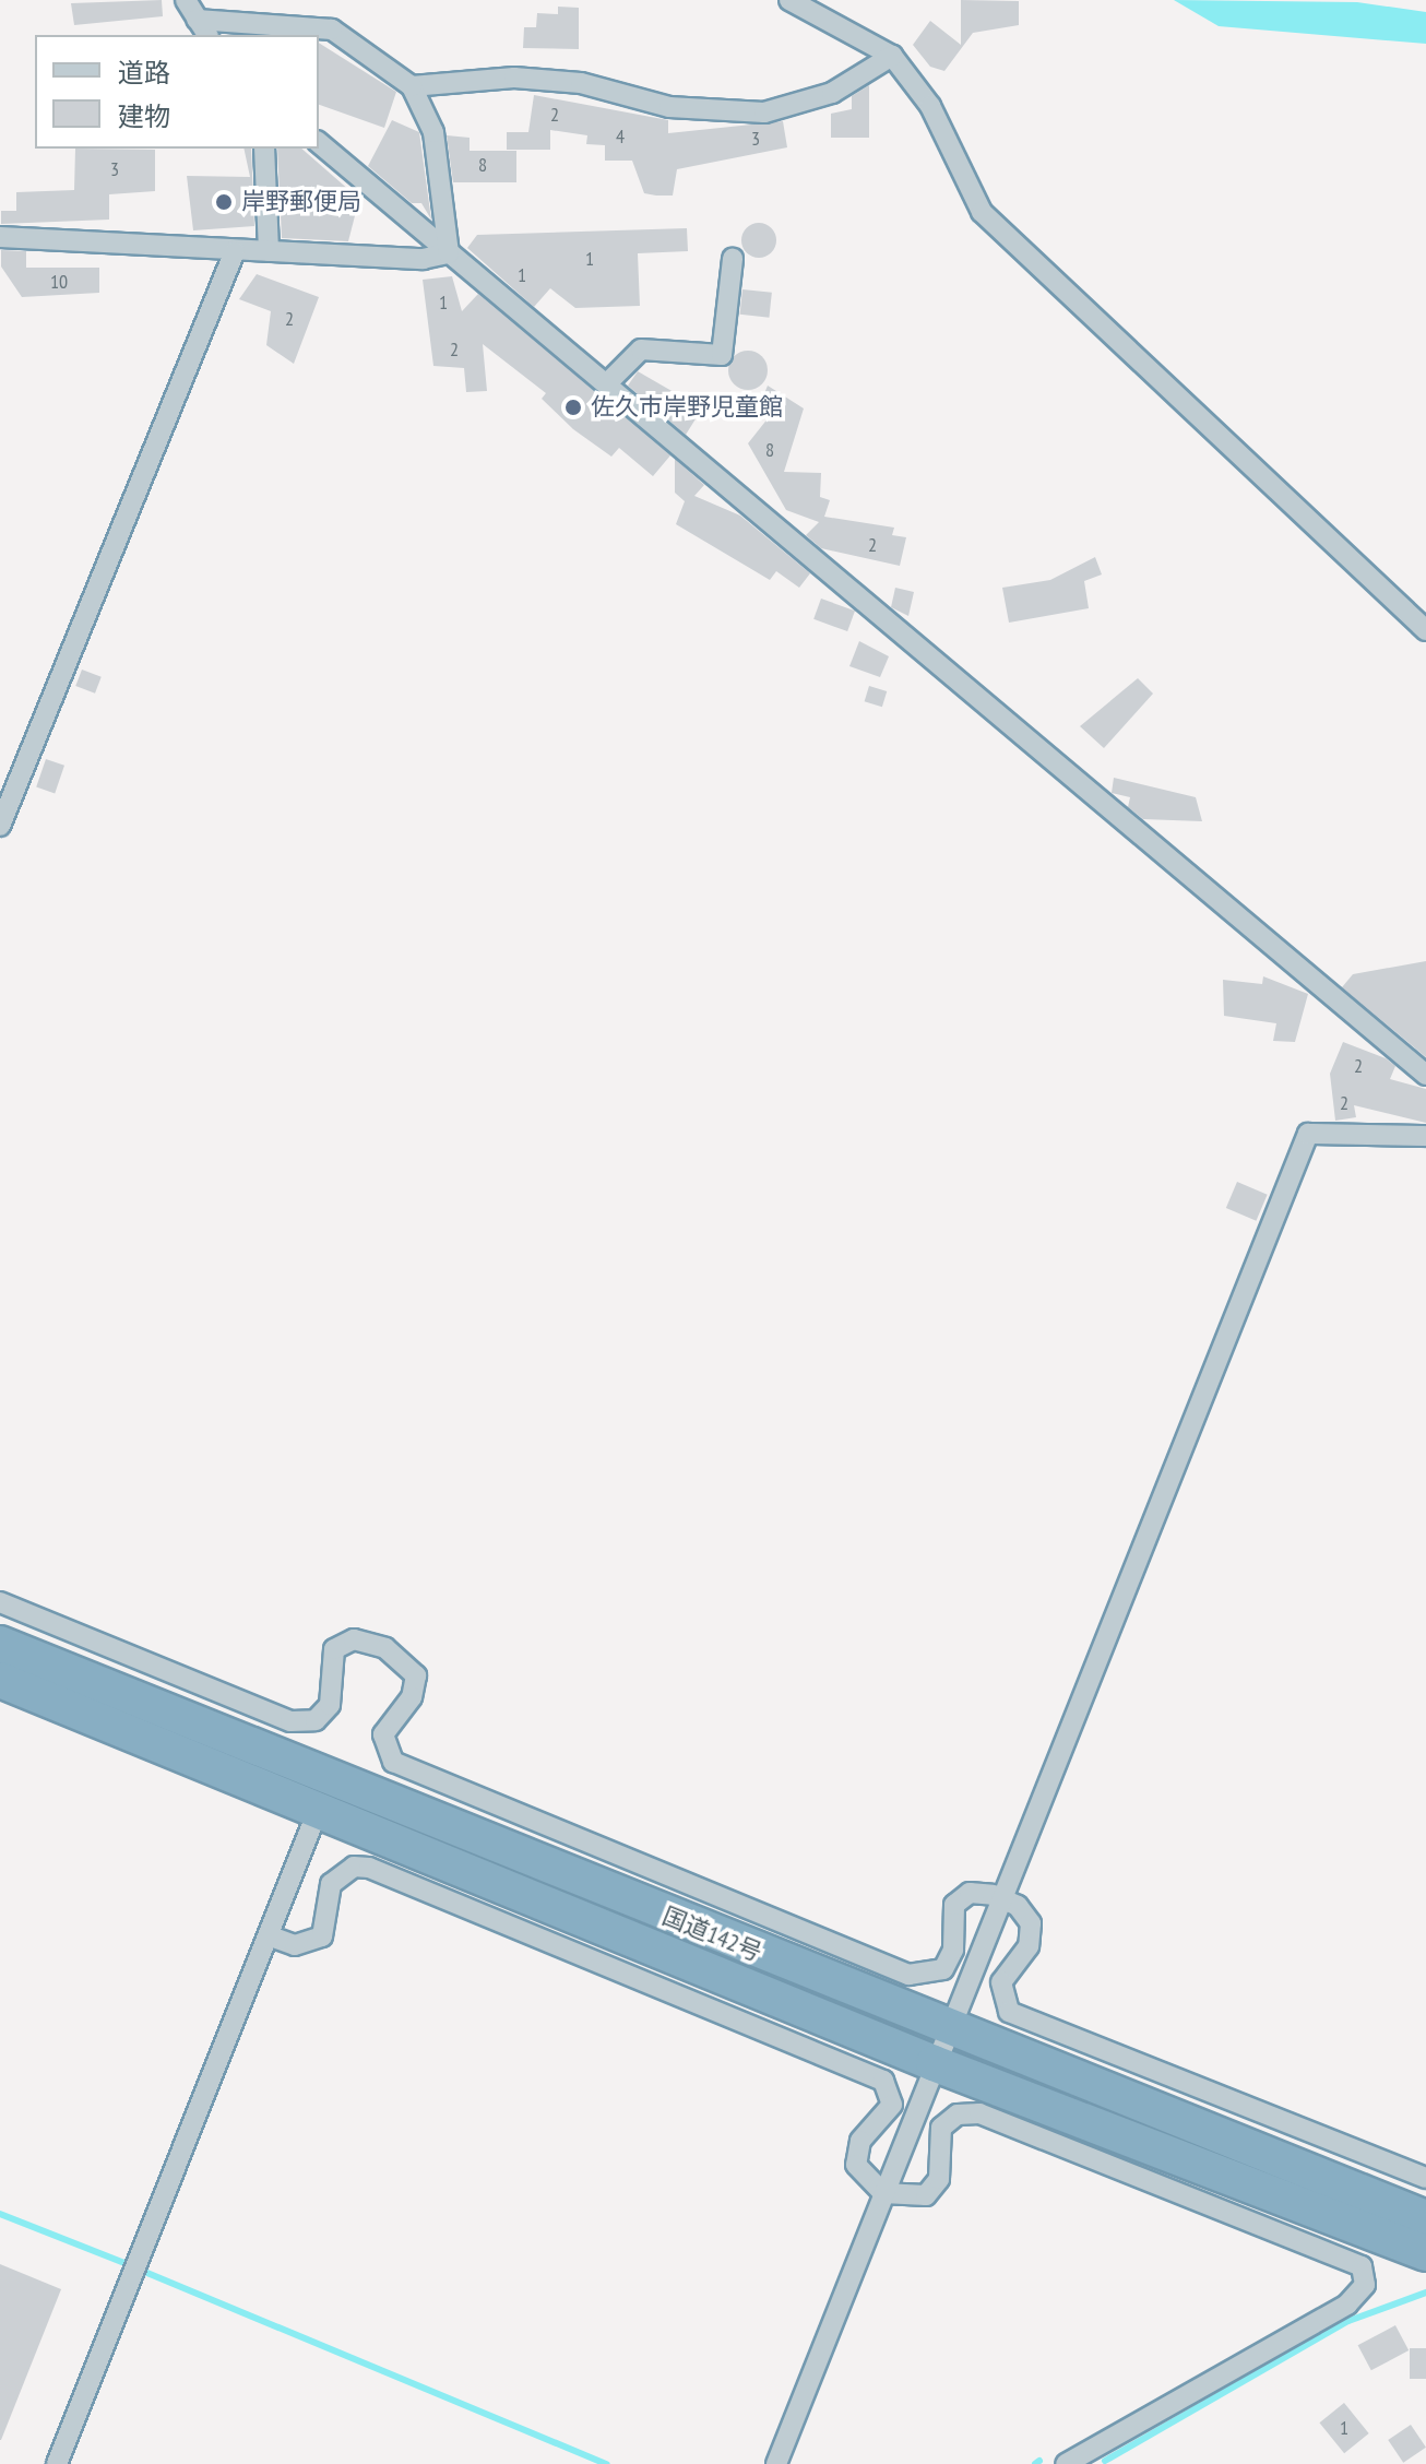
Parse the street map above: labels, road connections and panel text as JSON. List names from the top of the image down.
{
  "streets": {
    "highway": ["国道142号"]
  },
  "places": ["岸野郵便局", "佐久市岸野児童館"],
  "house_numbers": [
    "2",
    "4",
    "3",
    "8",
    "3",
    "1",
    "1",
    "10",
    "1",
    "2",
    "2",
    "8",
    "2",
    "2",
    "2",
    "1"
  ],
  "legend": ["道路", "建物"]
}
